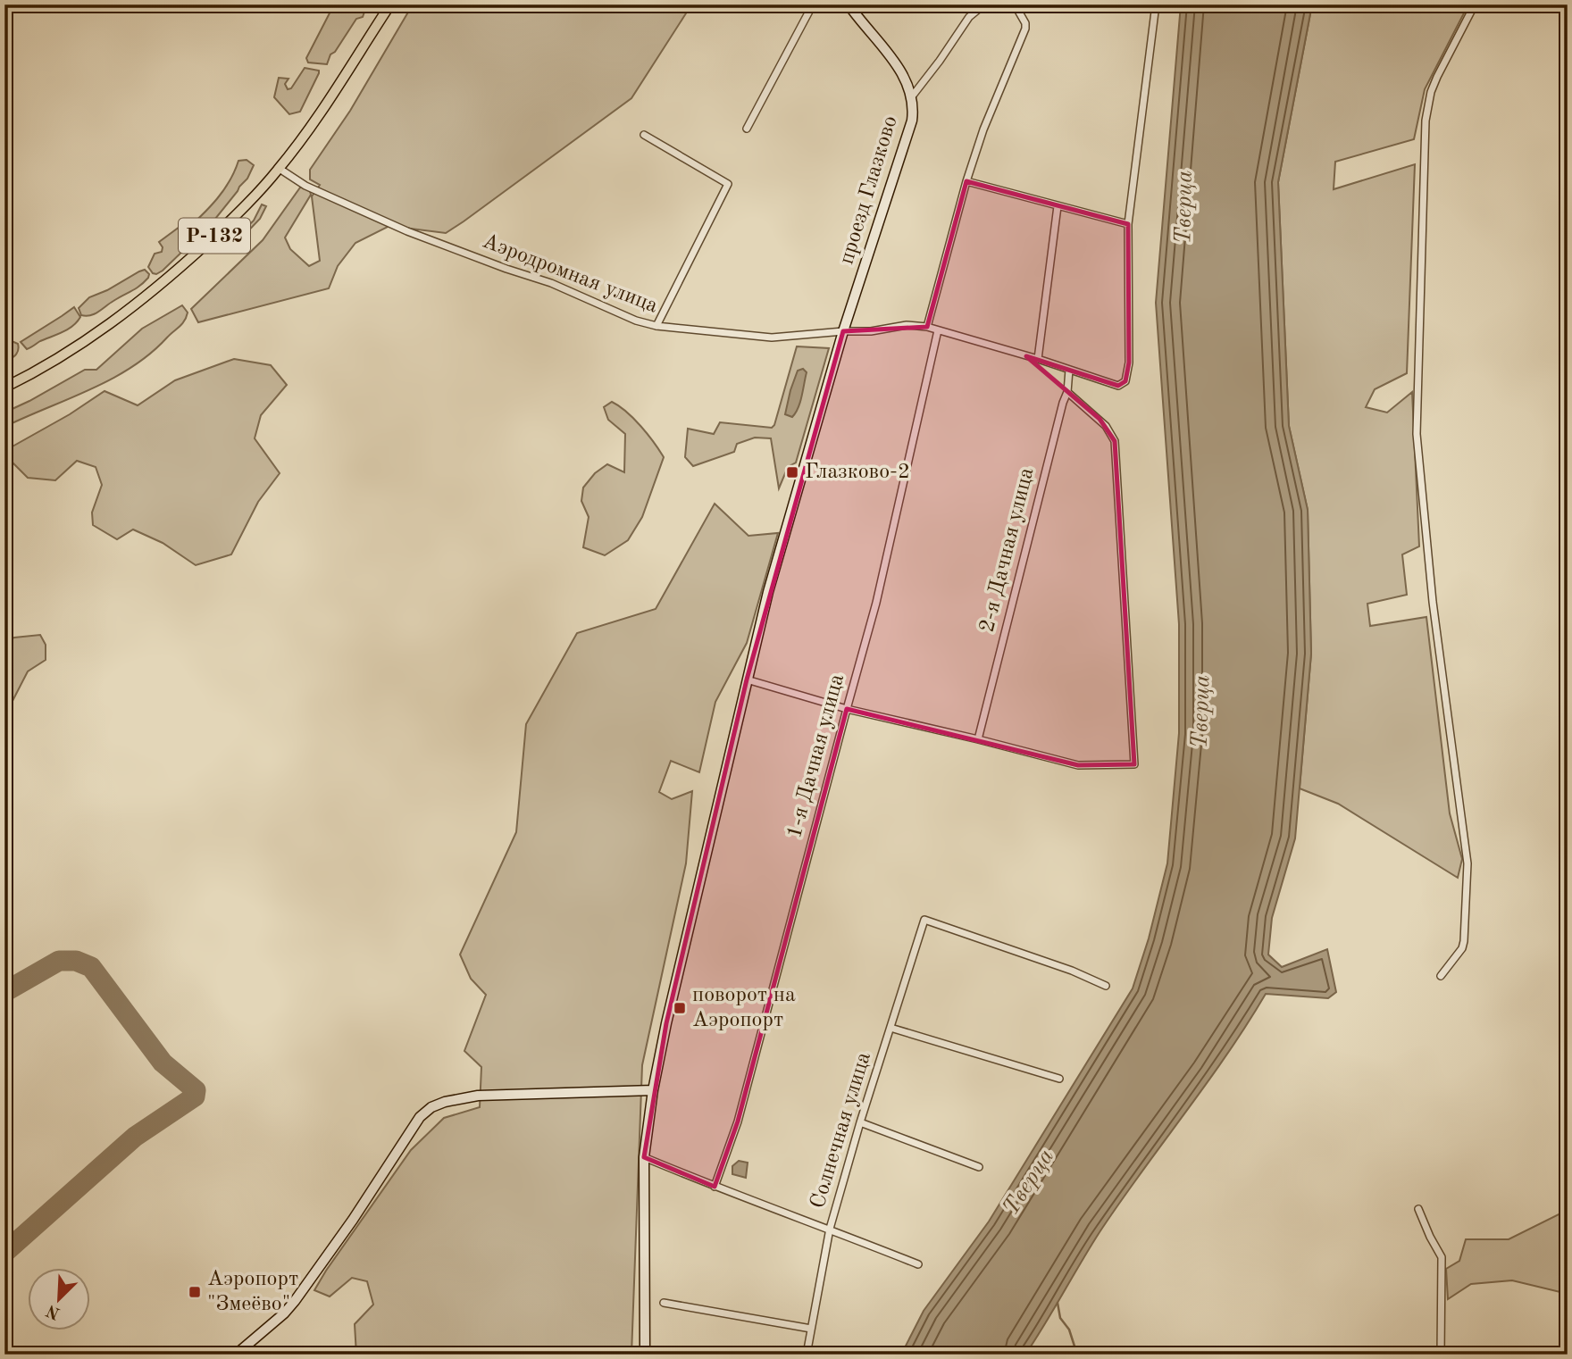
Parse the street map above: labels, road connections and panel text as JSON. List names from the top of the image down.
{
  "streets": {
    "main road": ["проезд Глазково", "Р-132"],
    "street": [
      "Аэродромная улица",
      "2-я Дачная улица",
      "1-я Дачная улица",
      "Солнечная улица"
    ]
  },
  "crossings": [
    ["проезд Глазково", "Аэродромная улица"],
    ["Р-132", "Аэродромная улица"],
    ["Аэродромная улица", "2-я Дачная улица"],
    ["Аэродромная улица", "1-я Дачная улица"]
  ],
  "water": ["Тверца"],
  "places": {
    "transit": ["Глазково-2", "поворот на Аэропорт", "Аэропорт \"Змеёво\""]
  },
  "north": "bottom left"
}
